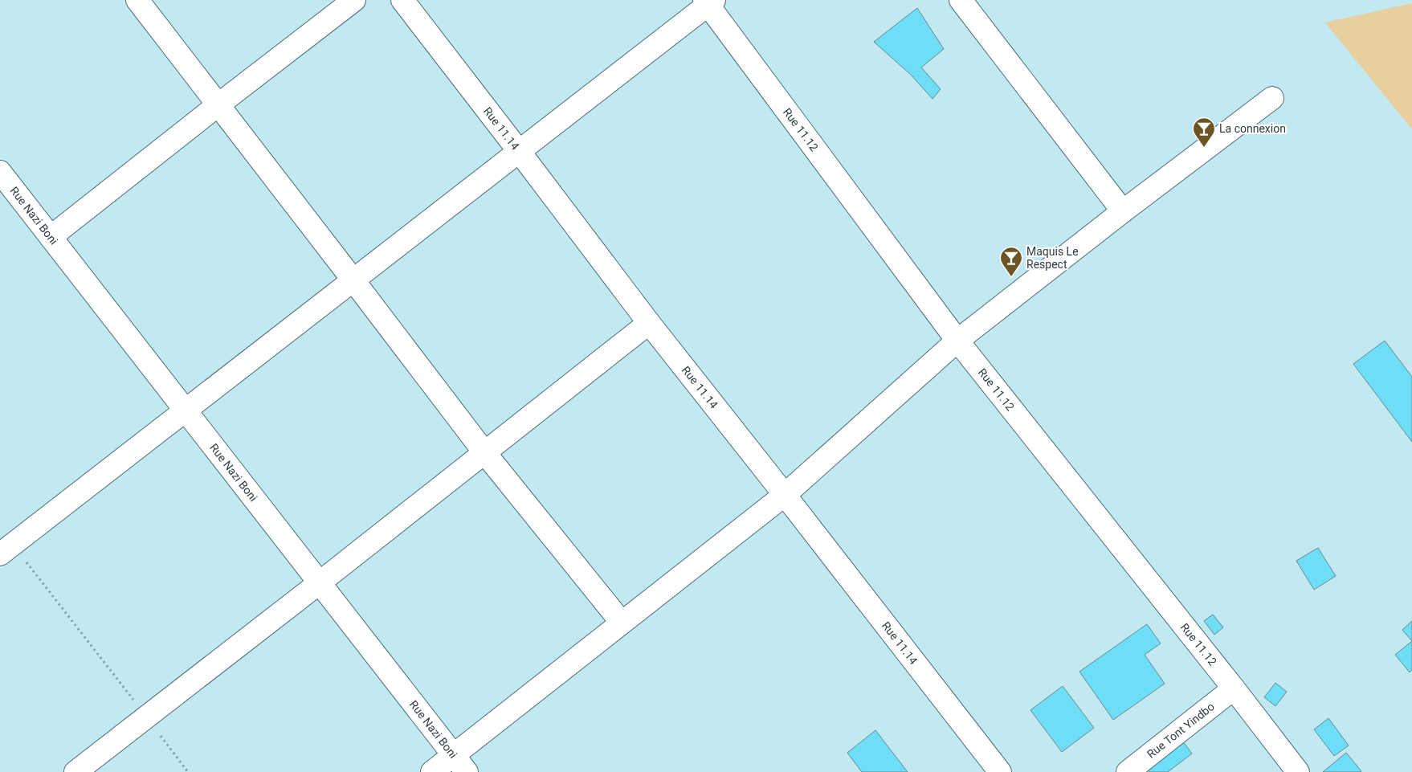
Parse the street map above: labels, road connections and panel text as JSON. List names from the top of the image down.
{
  "streets": {
    "street": [
      "Rue 11.14",
      "Rue 11.12",
      "Rue Nazi Boni",
      "Rue Tont Yindbo"
    ]
  },
  "crossings": [
    ["Rue 11.12", "Rue Tont Yindbo"]
  ],
  "places": {
    "bar": ["La connexion", "Maquis Le Respect"]
  }
}
